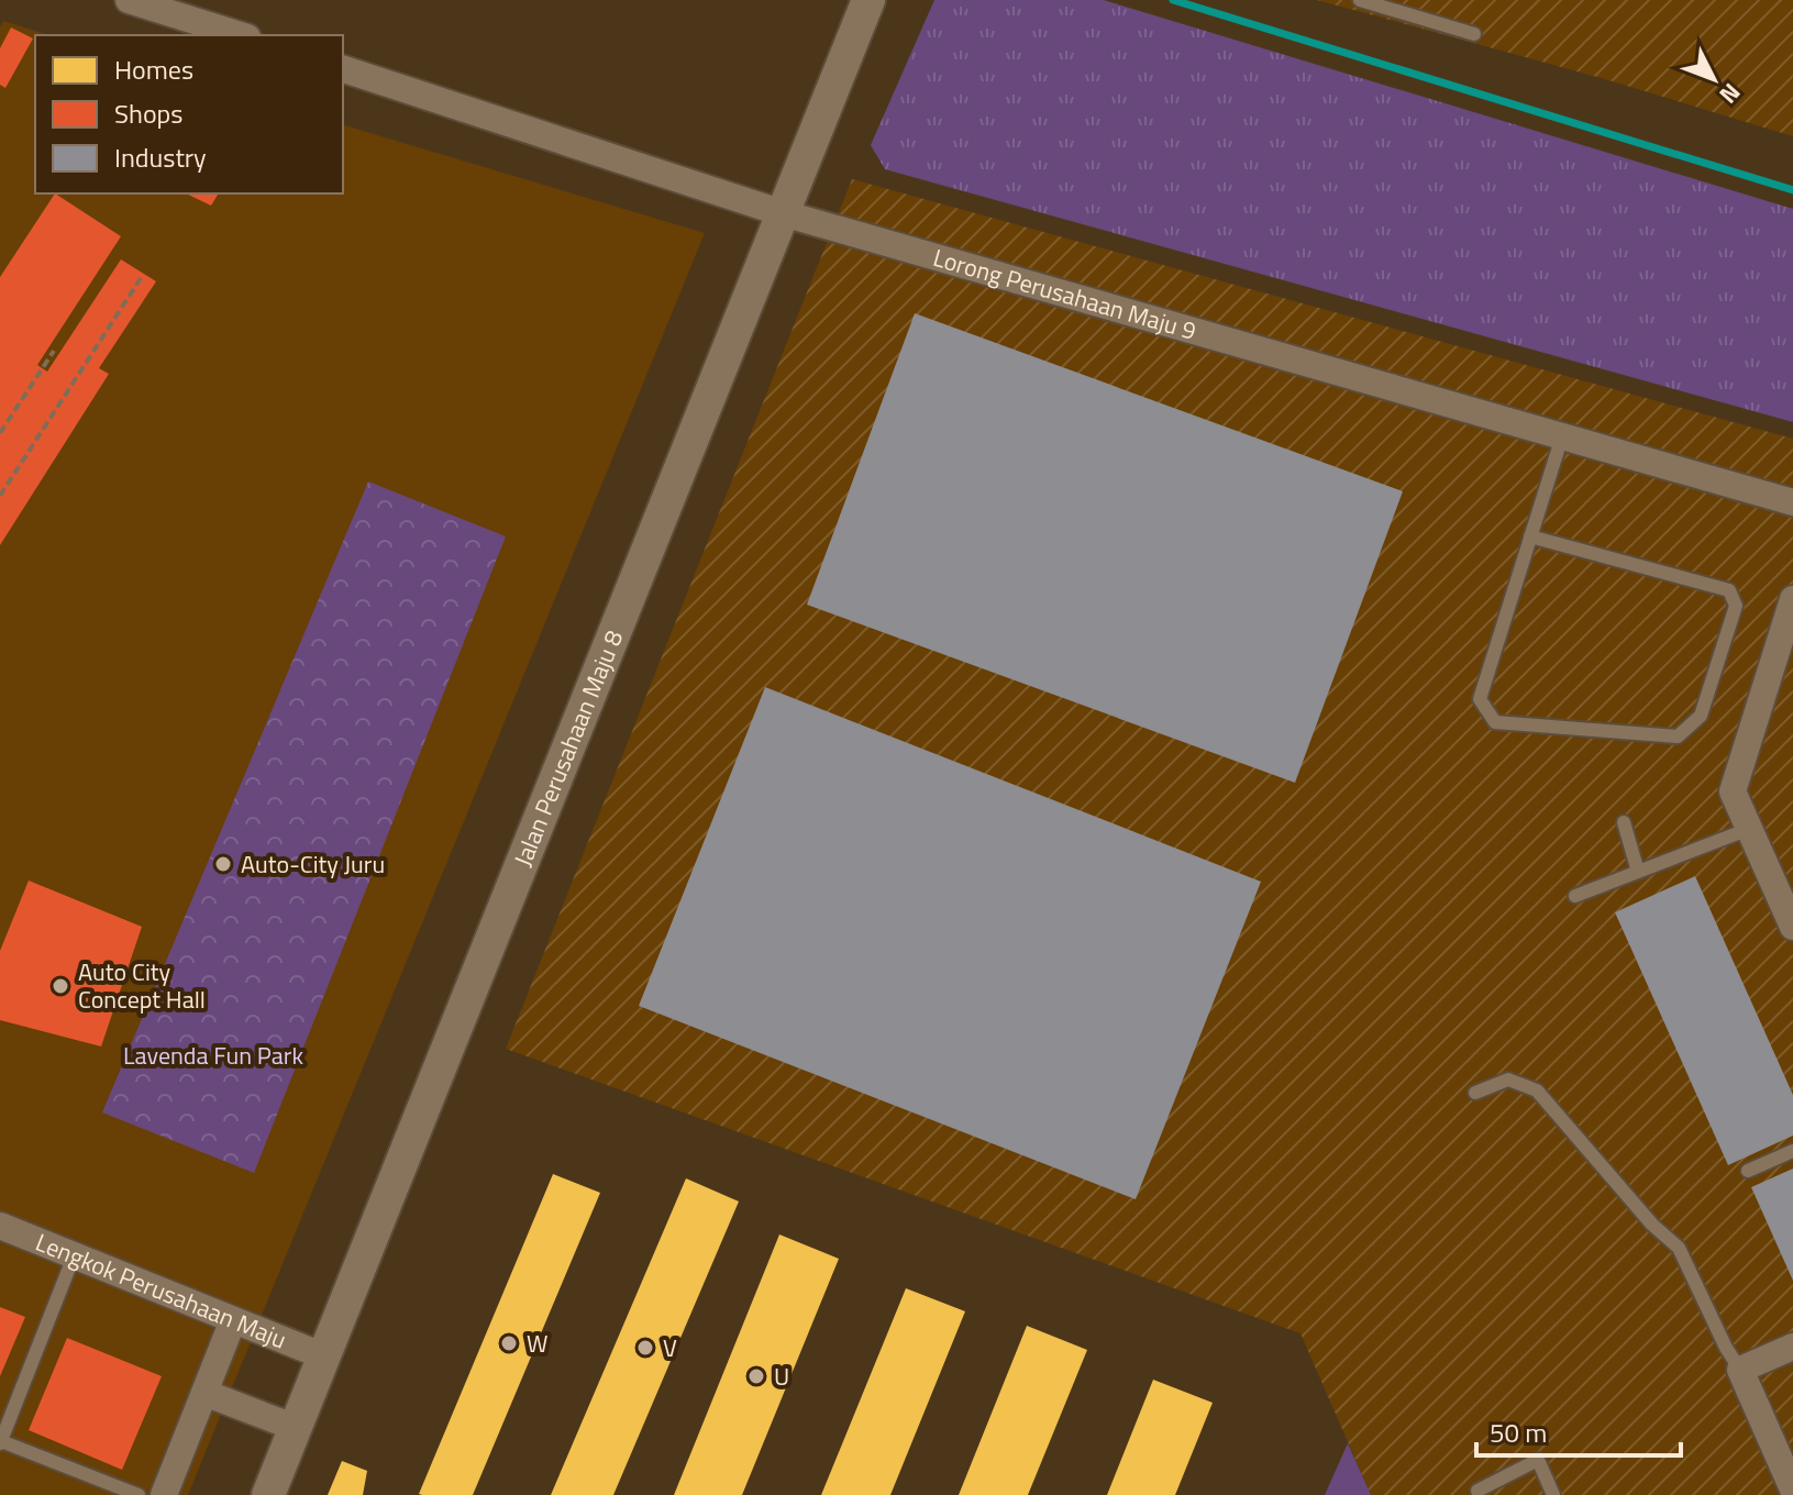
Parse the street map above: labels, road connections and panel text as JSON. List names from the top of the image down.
{
  "streets": {
    "street": ["Lorong Perusahaan Maju 9", "Jalan Perusahaan Maju 8", "Lengkok Perusahaan Maju"]
  },
  "crossings": [
    ["Lorong Perusahaan Maju 9", "Jalan Perusahaan Maju 8"],
    ["Jalan Perusahaan Maju 8", "Lengkok Perusahaan Maju"]
  ],
  "parks": ["Lavenda Fun Park"],
  "places": [
    "Auto-City Juru",
    "Auto City Concept Hall",
    "W",
    "V",
    "U"
  ],
  "legend": ["Homes", "Shops", "Industry"],
  "scale_bar": "50 m",
  "north": "bottom right"
}
